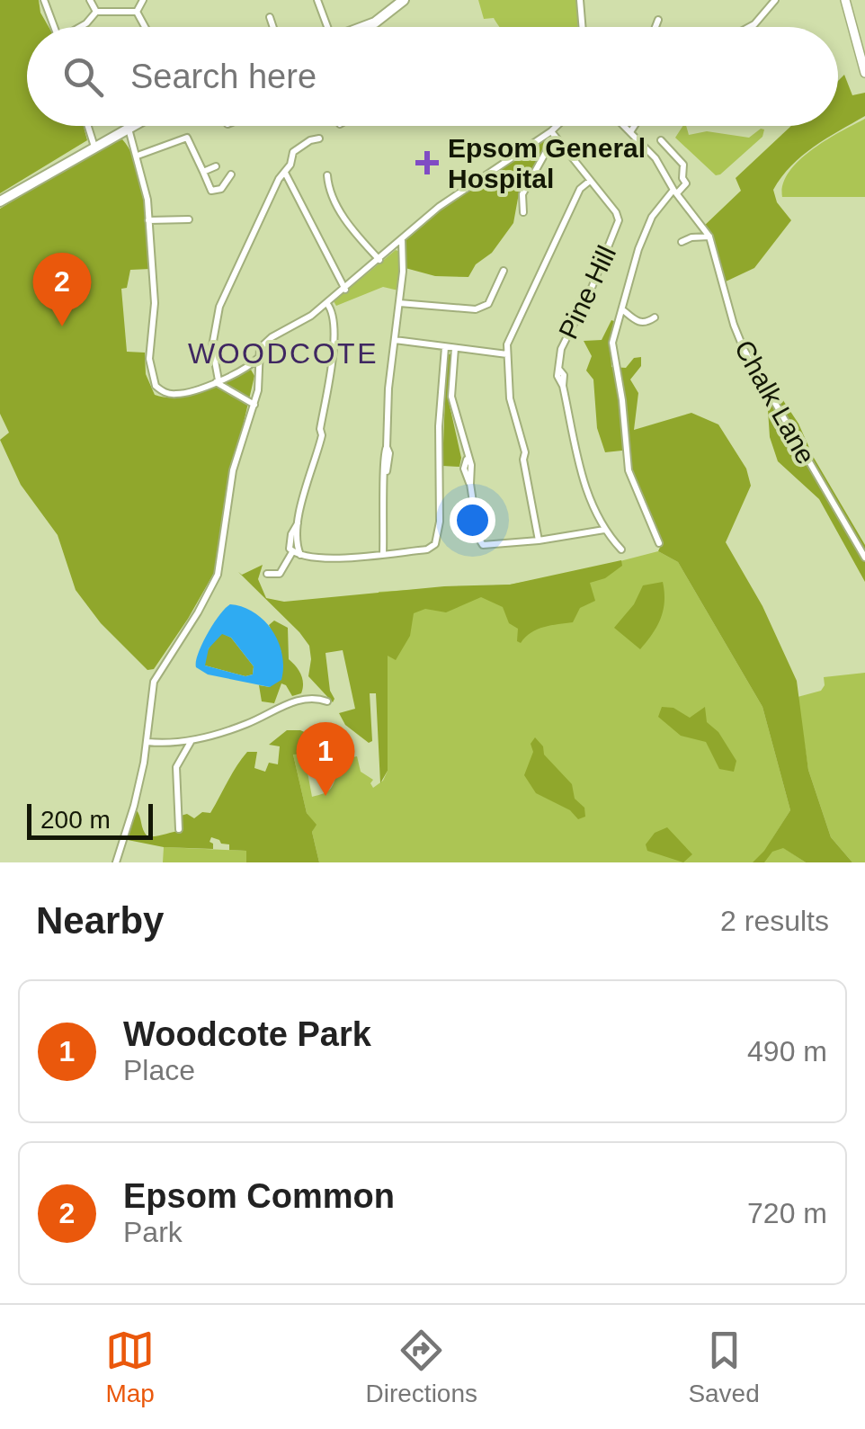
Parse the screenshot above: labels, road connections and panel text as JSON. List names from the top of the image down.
{
  "streets": {
    "street": ["Pine Hill", "Chalk Lane"]
  },
  "districts": ["WOODCOTE"],
  "places": {
    "health": ["Epsom General Hospital"]
  },
  "scale_bar": "200 m",
  "page": {
    "search": "Search here",
    "pins": ["2", "1"],
    "scale": "200 m",
    "heading": ["Nearby", "2 results"],
    "list": [
      {
        "mark": "1",
        "name": "Woodcote Park",
        "note": "Place",
        "value": "490 m"
      },
      {
        "mark": "2",
        "name": "Epsom Common",
        "note": "Park",
        "value": "720 m"
      }
    ],
    "nav": ["Map", "Directions", "Saved"]
  }
}
